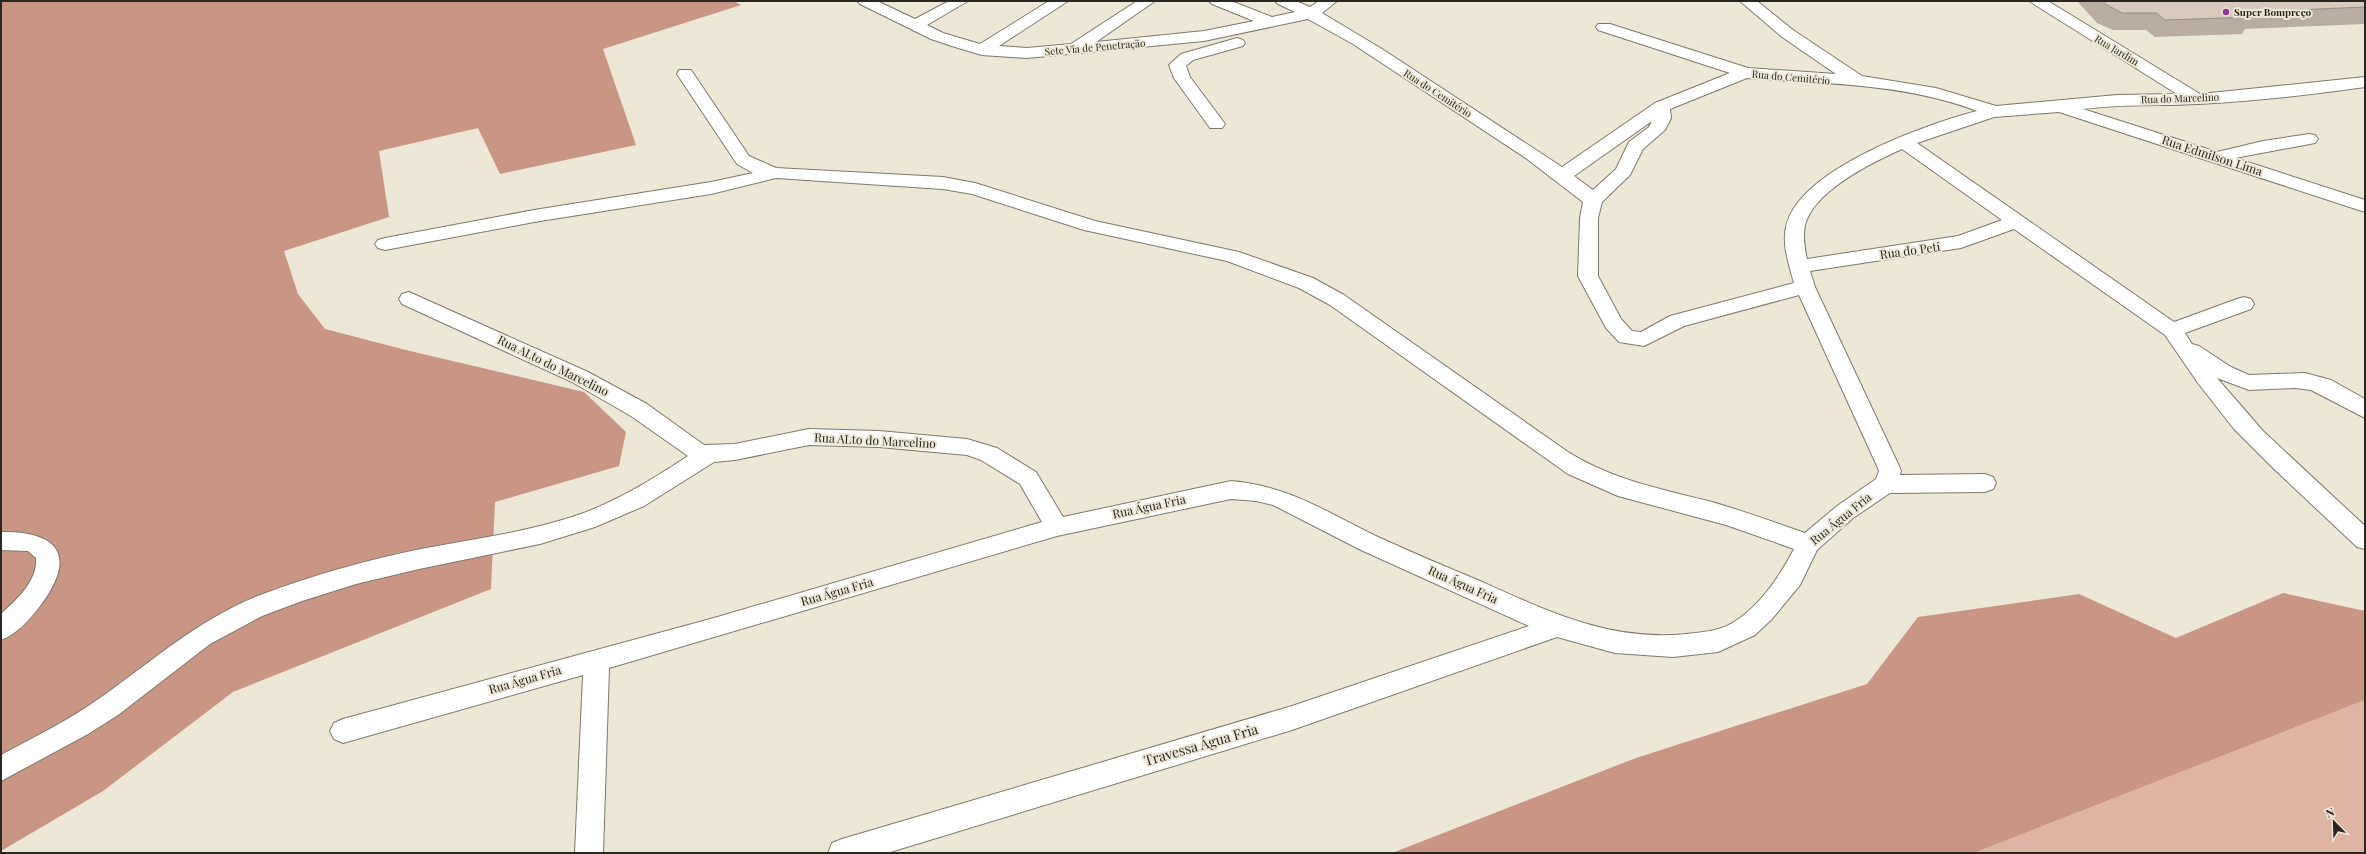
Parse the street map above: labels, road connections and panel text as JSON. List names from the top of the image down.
{
  "streets": {
    "street": [
      "Sete Via de Penetração",
      "Rua Jardim",
      "Rua do Cemitério",
      "Rua do Marcelino",
      "Rua Edmilson Lima",
      "Rua do Peti",
      "Rua ALto do Marcelino",
      "Rua Água Fria",
      "Travessa Água Fria"
    ]
  },
  "crossings": [
    ["Sete Via de Penetração", "Rua do Cemitério"],
    ["Rua Jardim", "Rua do Marcelino"],
    ["Rua do Cemitério", "Rua do Marcelino"],
    ["Rua do Marcelino", "Rua Edmilson Lima"],
    ["Rua do Marcelino", "Rua do Peti"],
    ["Rua ALto do Marcelino", "Rua Água Fria"],
    ["Rua Água Fria", "Travessa Água Fria"]
  ],
  "places": ["Super Bompreço"],
  "north": "top left"
}
